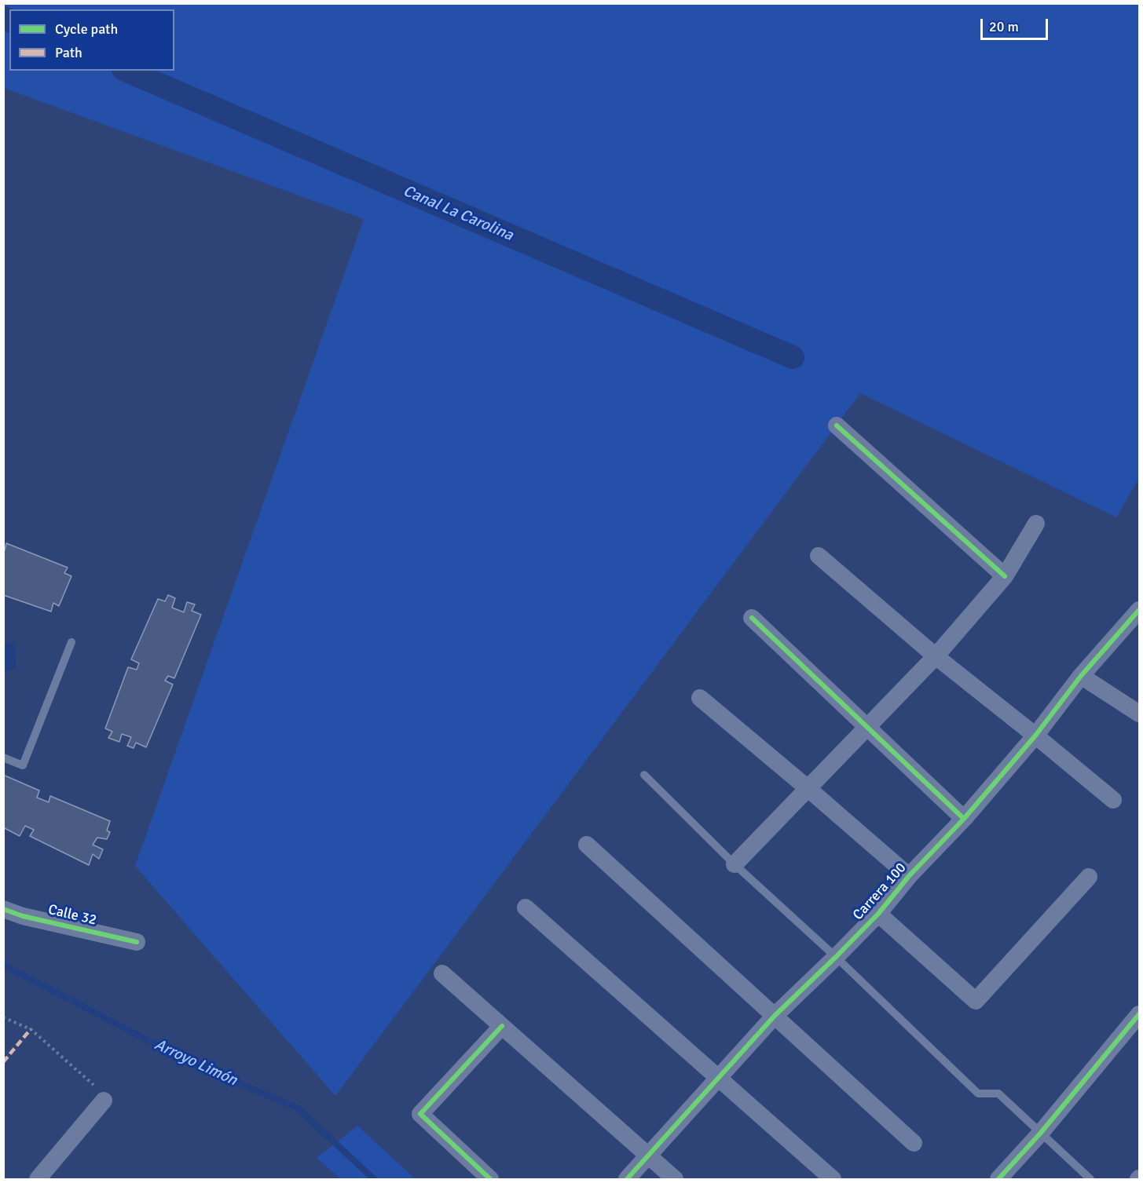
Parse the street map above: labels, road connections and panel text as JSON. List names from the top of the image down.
{
  "streets": {
    "street": ["Carrera 100", "Calle 32"]
  },
  "water": ["Canal La Carolina", "Arroyo Limón"],
  "legend": ["Cycle path", "Path"],
  "scale_bar": "20 m"
}
